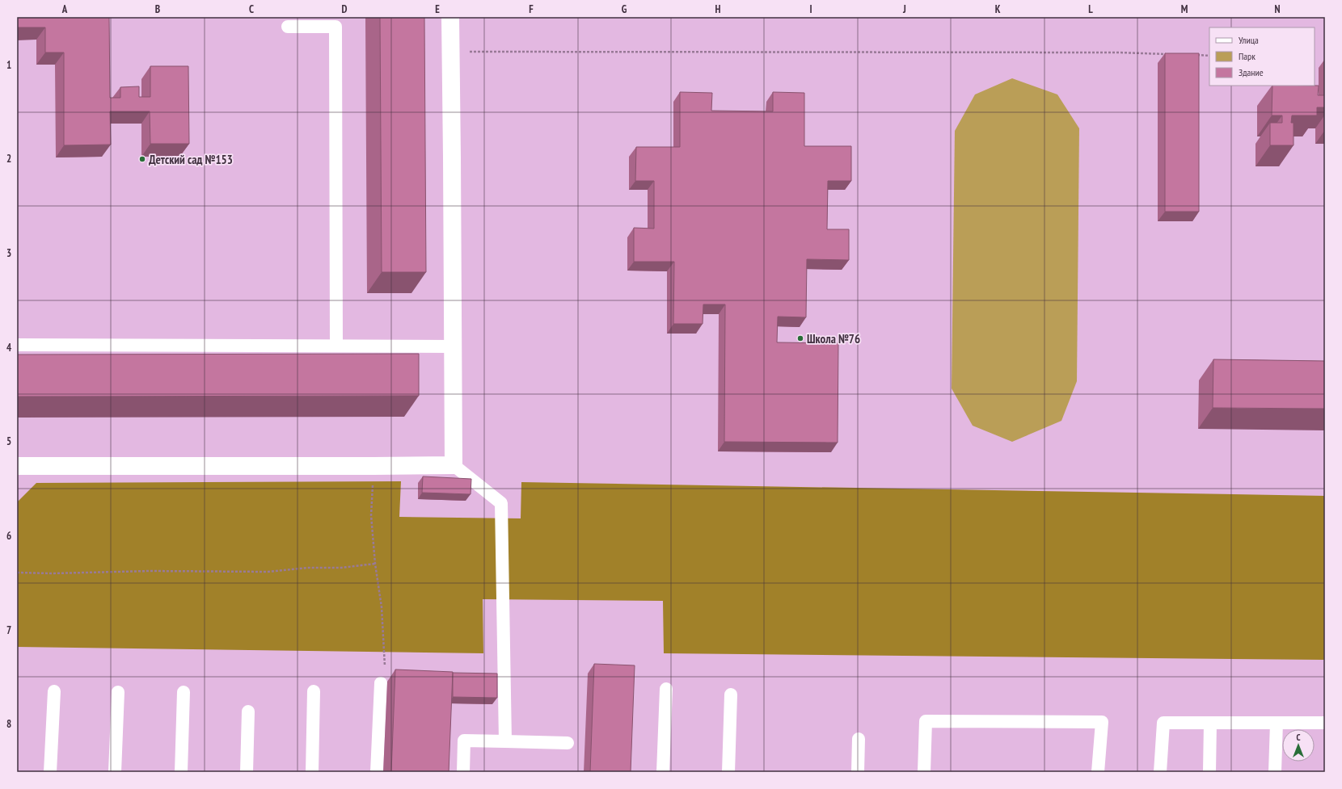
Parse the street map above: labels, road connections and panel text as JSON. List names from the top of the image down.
{
  "places": ["Детский сад №153", "Школа №76"],
  "legend": ["Улица", "Парк", "Здание"],
  "north": "top",
  "grid": {
    "columns": [
      "A",
      "B",
      "C",
      "D",
      "E",
      "F",
      "G",
      "H",
      "I",
      "J",
      "K",
      "L",
      "M",
      "N"
    ],
    "rows": [
      "1",
      "2",
      "3",
      "4",
      "5",
      "6",
      "7",
      "8"
    ]
  }
}
